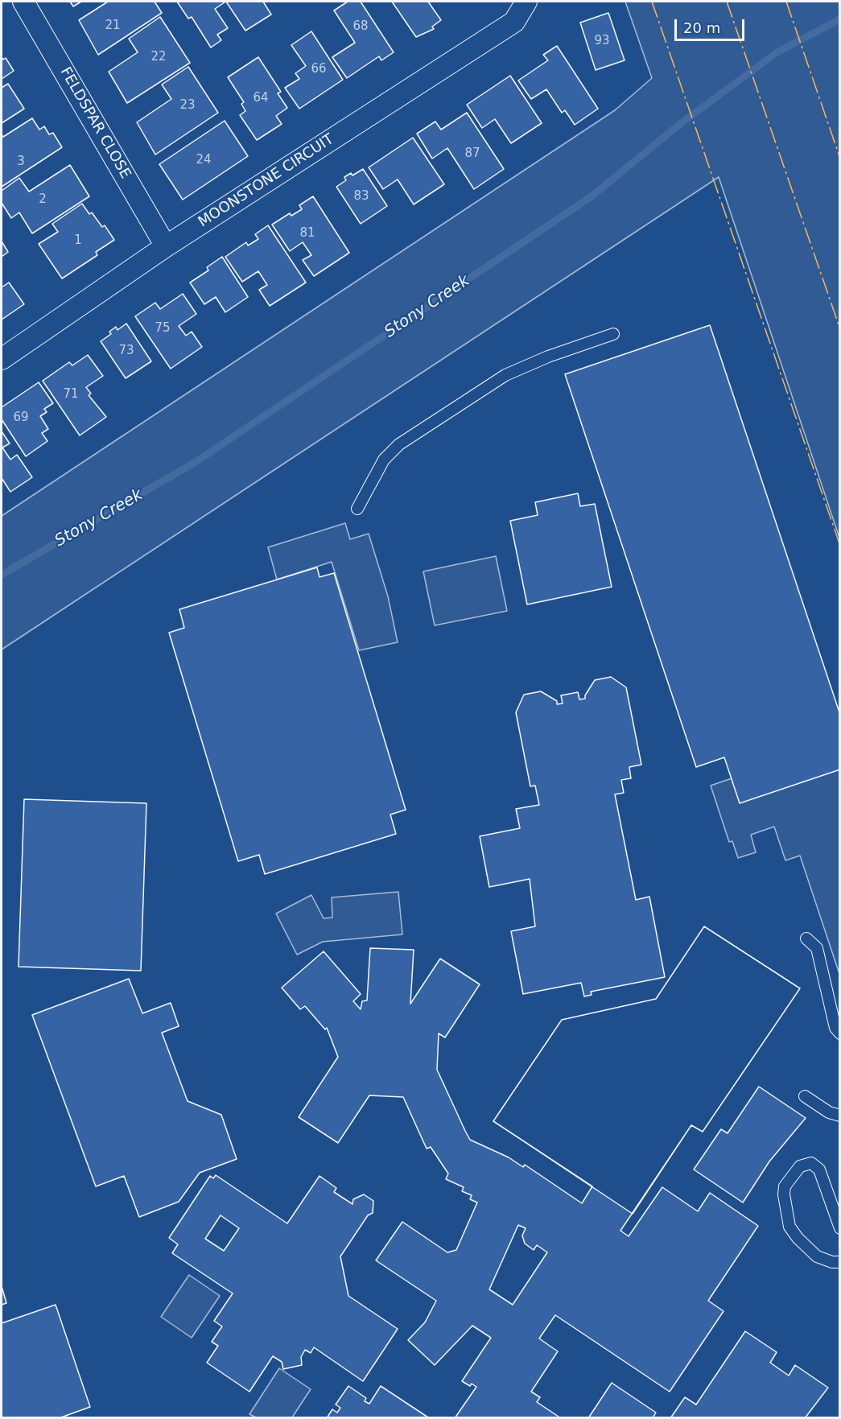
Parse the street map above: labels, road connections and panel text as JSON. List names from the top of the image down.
{
  "streets": {
    "street": ["FELDSPAR CLOSE", "MOONSTONE CIRCUIT"]
  },
  "crossings": [
    ["FELDSPAR CLOSE", "MOONSTONE CIRCUIT"]
  ],
  "water": ["Stony Creek"],
  "house_numbers": [
    "21",
    "68",
    "93",
    "22",
    "66",
    "64",
    "23",
    "87",
    "24",
    "3",
    "83",
    "2",
    "81",
    "1",
    "75",
    "73",
    "71",
    "69"
  ],
  "scale_bar": "20 m"
}
